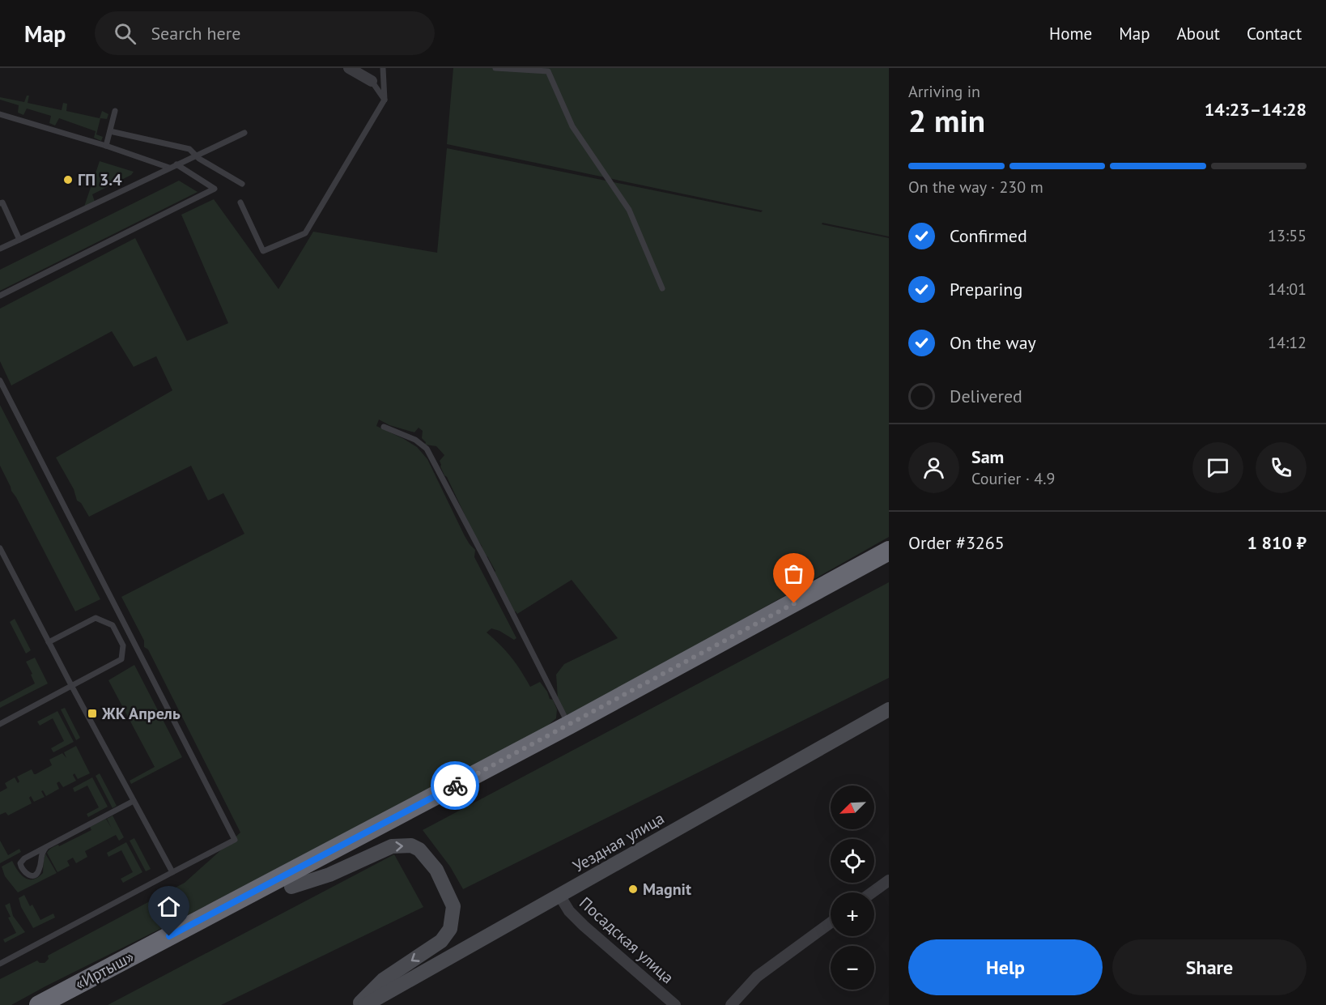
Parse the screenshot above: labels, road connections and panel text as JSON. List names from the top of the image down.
{
  "streets": {
    "highway": ["«Иртыш»"],
    "street": ["Уездная улица", "Посадская улица"]
  },
  "crossings": [
    ["Уездная улица", "Посадская улица"]
  ],
  "places": {
    "other": ["ГП 3.4", "Magnit"],
    "transit": ["ЖК Апрель"]
  },
  "north": "bottom left",
  "page": {
    "header": "Map",
    "search": "Search here",
    "nav": [
      "Home",
      "Map",
      "About",
      "Contact"
    ],
    "heading": ["2 min", "Arriving in", "14:23–14:28"],
    "panel": [
      "Sam",
      "Courier · 4.9",
      "Order #3265",
      "1 810 ₽"
    ],
    "bar": "On the way · 230 m",
    "list": [
      ["Confirmed", "13:55"],
      ["Preparing", "14:01"],
      ["On the way", "14:12"],
      "Delivered"
    ],
    "map_buttons": ["+", "−"],
    "buttons": ["Help", "Share"]
  }
}
